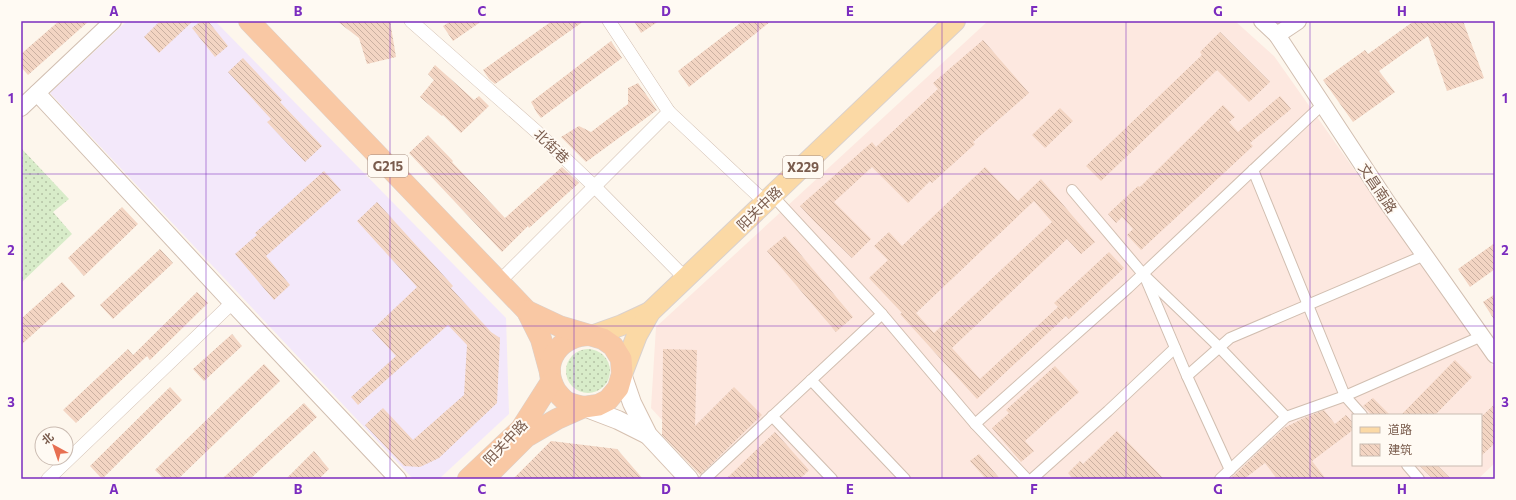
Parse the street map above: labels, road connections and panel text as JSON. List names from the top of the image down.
{
  "streets": {
    "highway": ["G215", "阳关中路"],
    "main road": ["X229"],
    "street": ["北街巷", "文昌南路"]
  },
  "crossings": [
    ["北街巷", "阳关中路"],
    ["G215", "X229"],
    ["G215", "阳关中路"],
    ["X229", "阳关中路"]
  ],
  "legend": ["道路", "建筑"],
  "north": "top left",
  "grid": {
    "columns": [
      "A",
      "B",
      "C",
      "D",
      "E",
      "F",
      "G",
      "H"
    ],
    "rows": ["1", "2", "3"]
  }
}
